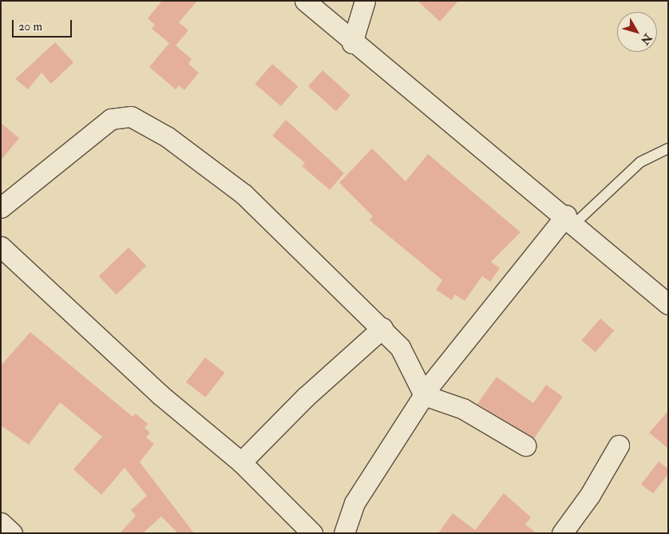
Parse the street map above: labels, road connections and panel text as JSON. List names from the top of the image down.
{
  "scale_bar": "20 m",
  "north": "bottom right"
}
